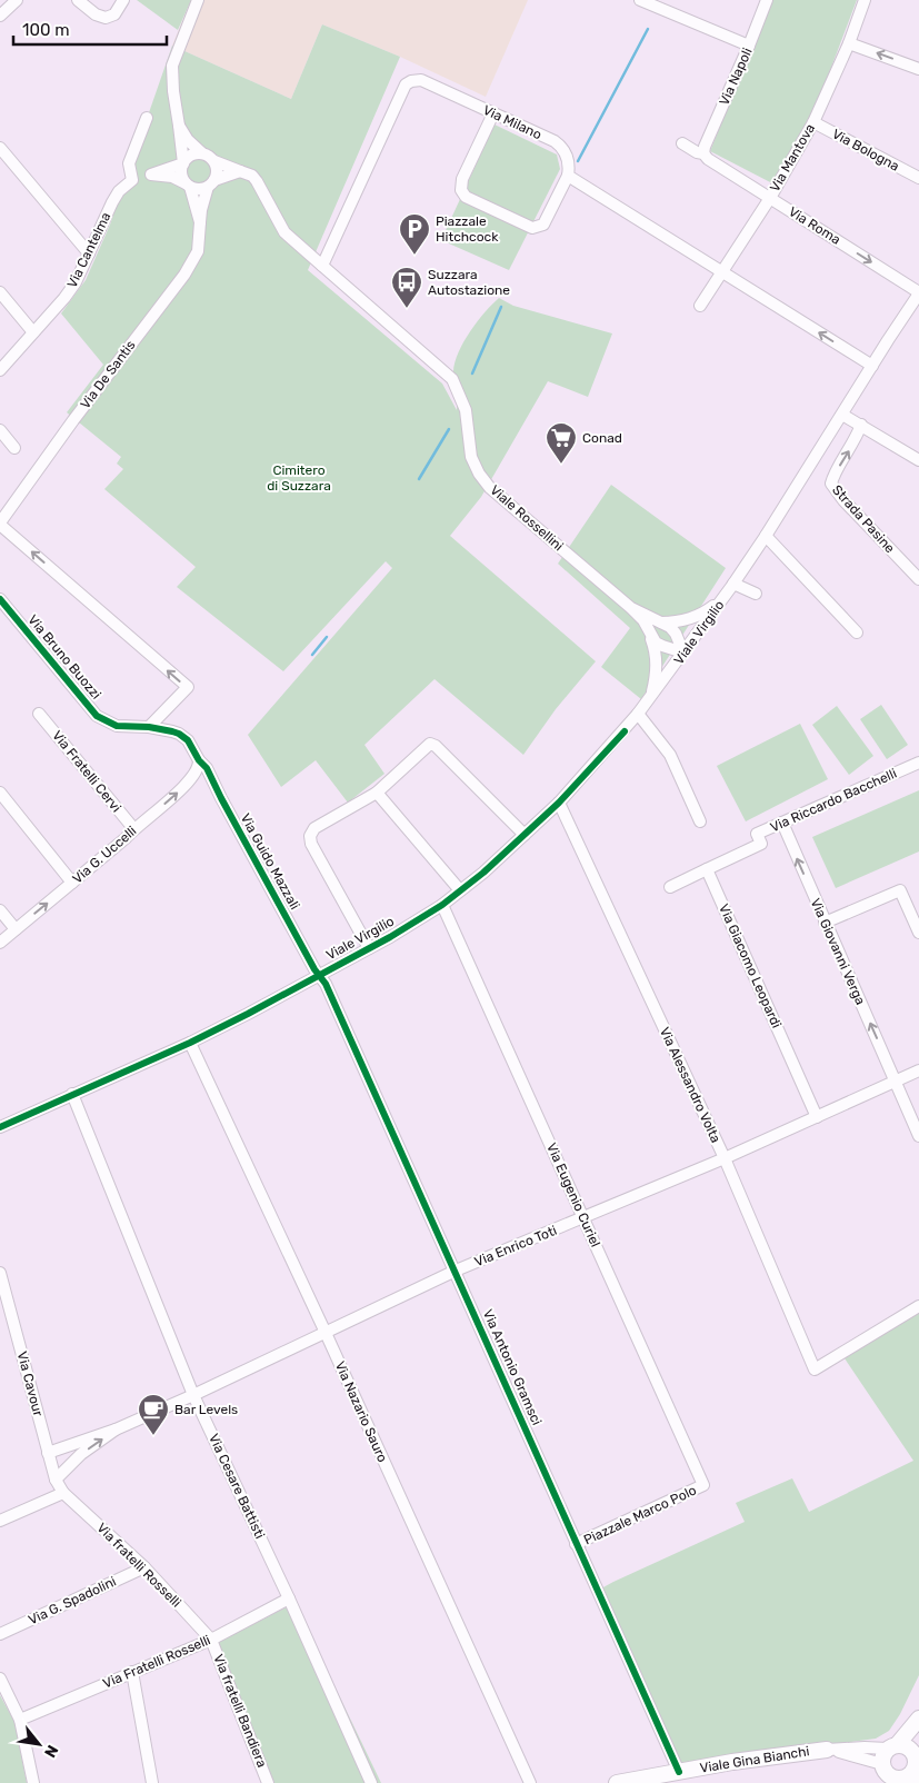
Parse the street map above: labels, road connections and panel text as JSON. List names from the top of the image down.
{
  "streets": {
    "street": [
      "Via Napoli",
      "Via Milano",
      "Via Bologna",
      "Via Mantova",
      "Via Roma",
      "Via Cantelma",
      "Via De Santis",
      "Viale Rossellini",
      "Strada Pasine",
      "Viale Virgilio",
      "Via Bruno Buozzi",
      "Via Fratelli Cervi",
      "Via Riccardo Bacchelli",
      "Via G. Uccelli",
      "Via Guido Mazzali",
      "Via Giovanni Verga",
      "Via Giacomo Leopardi",
      "Via Alessandro Volta",
      "Via Eugenio Curiel",
      "Via Enrico Toti",
      "Via Antonio Gramsci",
      "Via Cavour",
      "Via Nazario Sauro",
      "Via Cesare Battisti",
      "Piazzale Marco Polo",
      "Via fratelli Rosselli",
      "Via G. Spadolini",
      "Via Fratelli Rosselli",
      "Via fratelli Bandiera",
      "Viale Gina Bianchi"
    ]
  },
  "crossings": [
    ["Via Napoli", "Via Roma"],
    ["Via Milano", "Viale Rossellini"],
    ["Via Bologna", "Via Mantova"],
    ["Via Mantova", "Via Roma"],
    ["Via Roma", "Viale Virgilio"],
    ["Viale Virgilio", "Via Guido Mazzali"],
    ["Viale Virgilio", "Via Alessandro Volta"],
    ["Viale Virgilio", "Via Eugenio Curiel"],
    ["Viale Virgilio", "Via Antonio Gramsci"],
    ["Viale Virgilio", "Via Nazario Sauro"],
    ["Viale Virgilio", "Via Cesare Battisti"],
    ["Via Bruno Buozzi", "Via G. Uccelli"],
    ["Via Bruno Buozzi", "Via Guido Mazzali"],
    ["Via Fratelli Cervi", "Via G. Uccelli"],
    ["Via Riccardo Bacchelli", "Via Giovanni Verga"],
    ["Via Riccardo Bacchelli", "Via Giacomo Leopardi"],
    ["Via G. Uccelli", "Via Guido Mazzali"],
    ["Via Guido Mazzali", "Via Antonio Gramsci"],
    ["Via Giovanni Verga", "Via Enrico Toti"],
    ["Via Giacomo Leopardi", "Via Enrico Toti"],
    ["Via Alessandro Volta", "Via Enrico Toti"],
    ["Via Eugenio Curiel", "Via Enrico Toti"],
    ["Via Eugenio Curiel", "Piazzale Marco Polo"],
    ["Via Enrico Toti", "Via Antonio Gramsci"],
    ["Via Enrico Toti", "Via Cavour"],
    ["Via Enrico Toti", "Via Nazario Sauro"],
    ["Via Enrico Toti", "Via Cesare Battisti"],
    ["Via Antonio Gramsci", "Piazzale Marco Polo"],
    ["Via Antonio Gramsci", "Viale Gina Bianchi"],
    ["Via Cavour", "Via fratelli Rosselli"],
    ["Via Cesare Battisti", "Via Fratelli Rosselli"],
    ["Via fratelli Rosselli", "Via G. Spadolini"],
    ["Via fratelli Rosselli", "Via Fratelli Rosselli"],
    ["Via fratelli Rosselli", "Via fratelli Bandiera"],
    ["Via Fratelli Rosselli", "Via fratelli Bandiera"]
  ],
  "one_way": ["Via G. Uccelli", "Via Giovanni Verga"],
  "parks": ["Cimitero di Suzzara"],
  "places": {
    "parking": ["Piazzale Hitchcock"],
    "bus stop": ["Suzzara Autostazione"],
    "supermarket": ["Conad"],
    "cafe": ["Bar Levels"]
  },
  "scale_bar": "100 m",
  "north": "bottom right"
}
